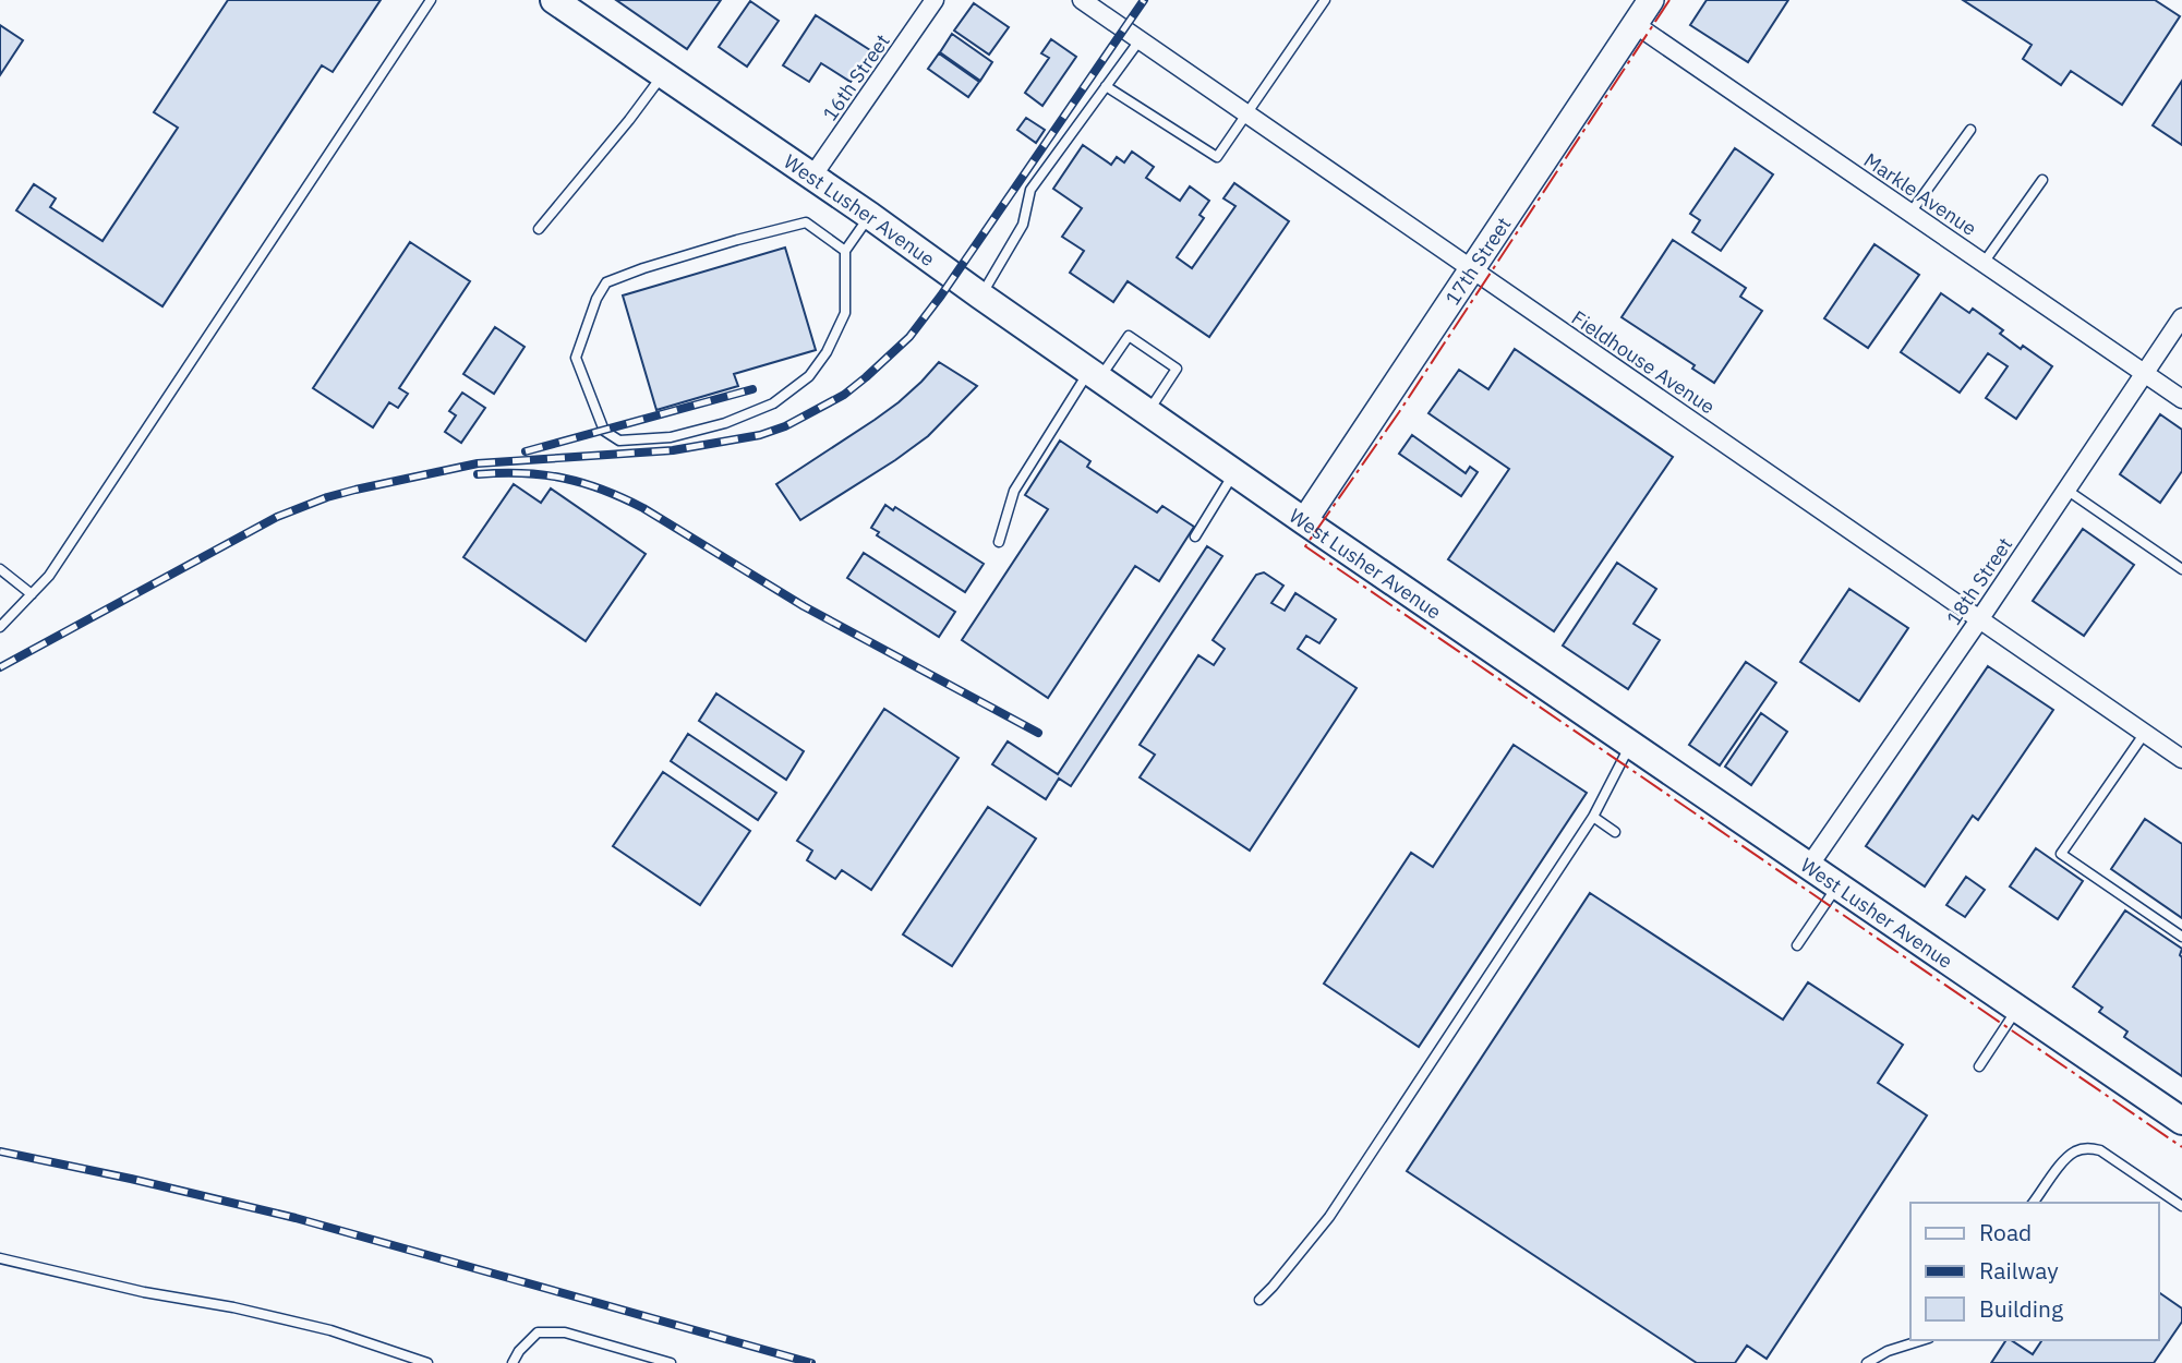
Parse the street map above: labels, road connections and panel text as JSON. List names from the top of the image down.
{
  "streets": {
    "main road": ["West Lusher Avenue"],
    "street": [
      "16th Street",
      "Markle Avenue",
      "17th Street",
      "Fieldhouse Avenue",
      "18th Street"
    ]
  },
  "crossings": [
    ["16th Street", "West Lusher Avenue"],
    ["Markle Avenue", "17th Street"],
    ["Markle Avenue", "18th Street"],
    ["West Lusher Avenue", "17th Street"],
    ["West Lusher Avenue", "18th Street"],
    ["17th Street", "Fieldhouse Avenue"],
    ["Fieldhouse Avenue", "18th Street"]
  ],
  "legend": ["Road", "Railway", "Building"]
}
